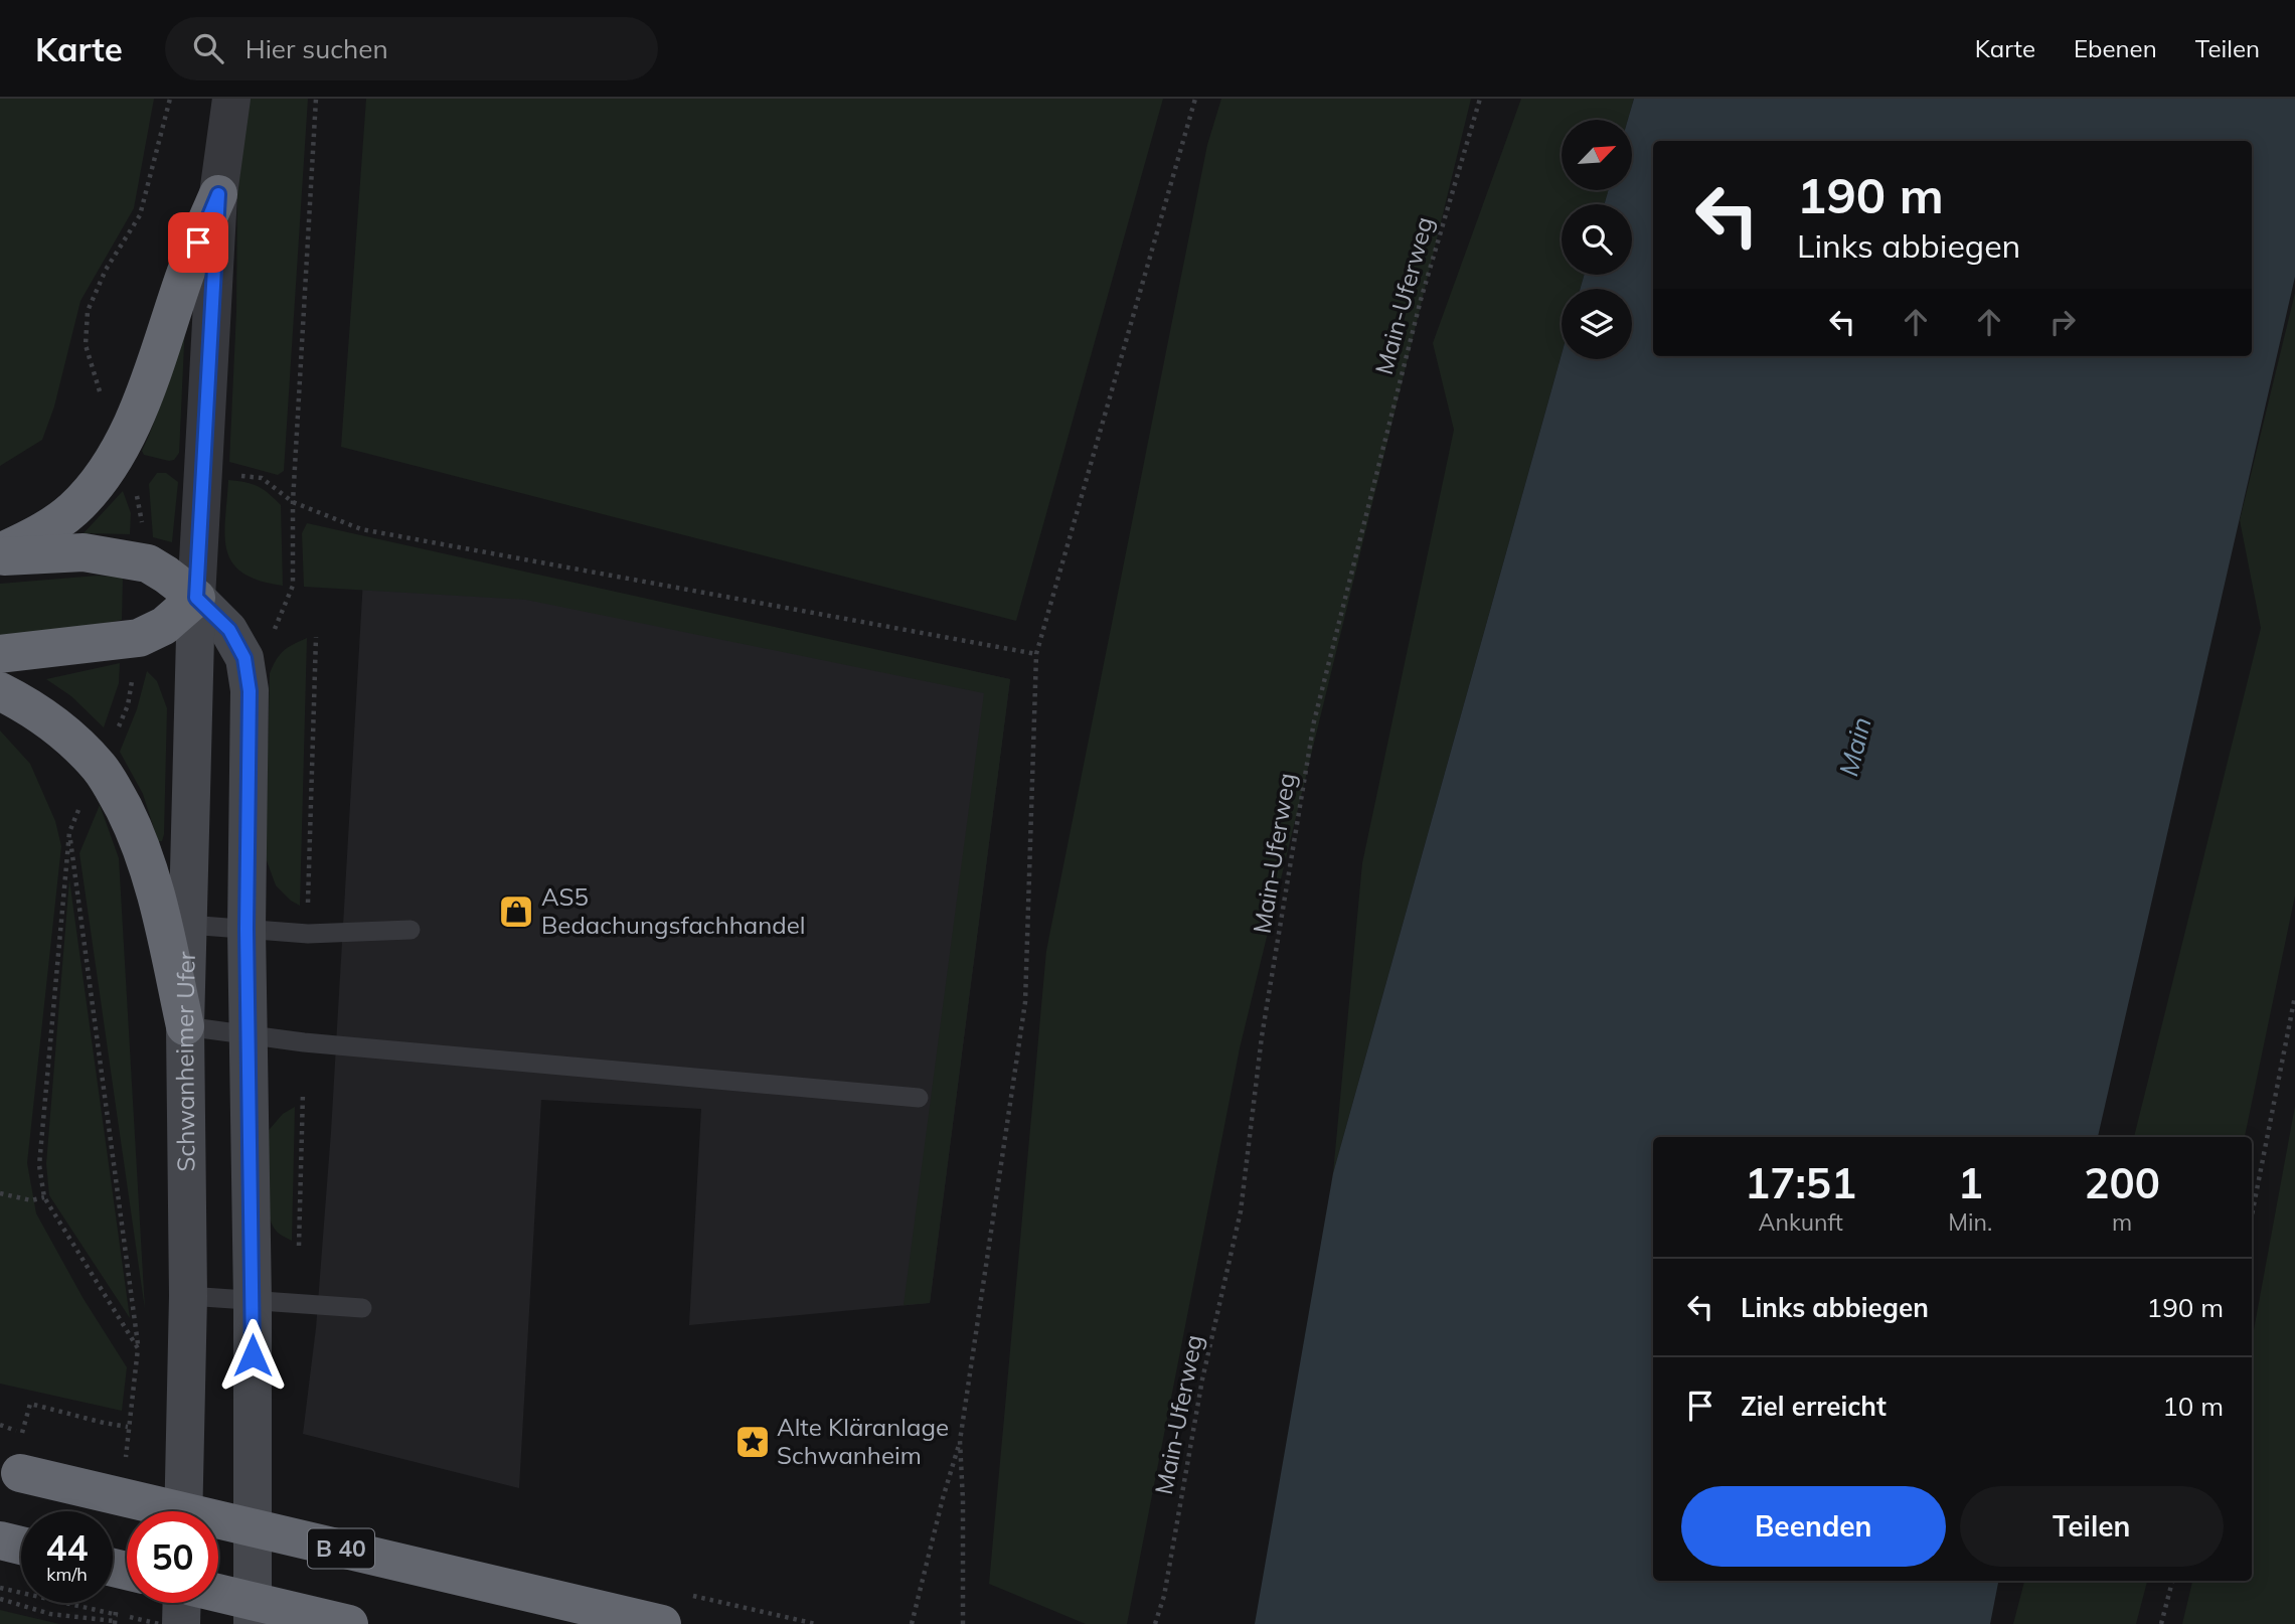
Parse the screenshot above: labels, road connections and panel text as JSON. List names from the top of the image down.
{
  "streets": {
    "highway": ["B 40"],
    "main road": ["Schwanheimer Ufer"],
    "path": ["Main-Uferweg"]
  },
  "water": ["Main"],
  "places": {
    "shop": ["AS5 Bedachungsfachhandel"],
    "place": ["Alte Kläranlage Schwanheim"]
  },
  "north": "top right",
  "page": {
    "header": "Karte",
    "search": "Hier suchen",
    "nav": ["Karte", "Ebenen", "Teilen"],
    "turn": ["190 m", "Links abbiegen"],
    "eta": [
      "17:51",
      "Ankunft",
      "1",
      "Min.",
      "200",
      "m"
    ],
    "list": [
      {
        "name": "Links abbiegen",
        "value": "190 m"
      },
      {
        "name": "Ziel erreicht",
        "value": "10 m"
      }
    ],
    "buttons": ["Beenden", "Teilen"],
    "speed": "44 km/h",
    "limit": "50"
  }
}
